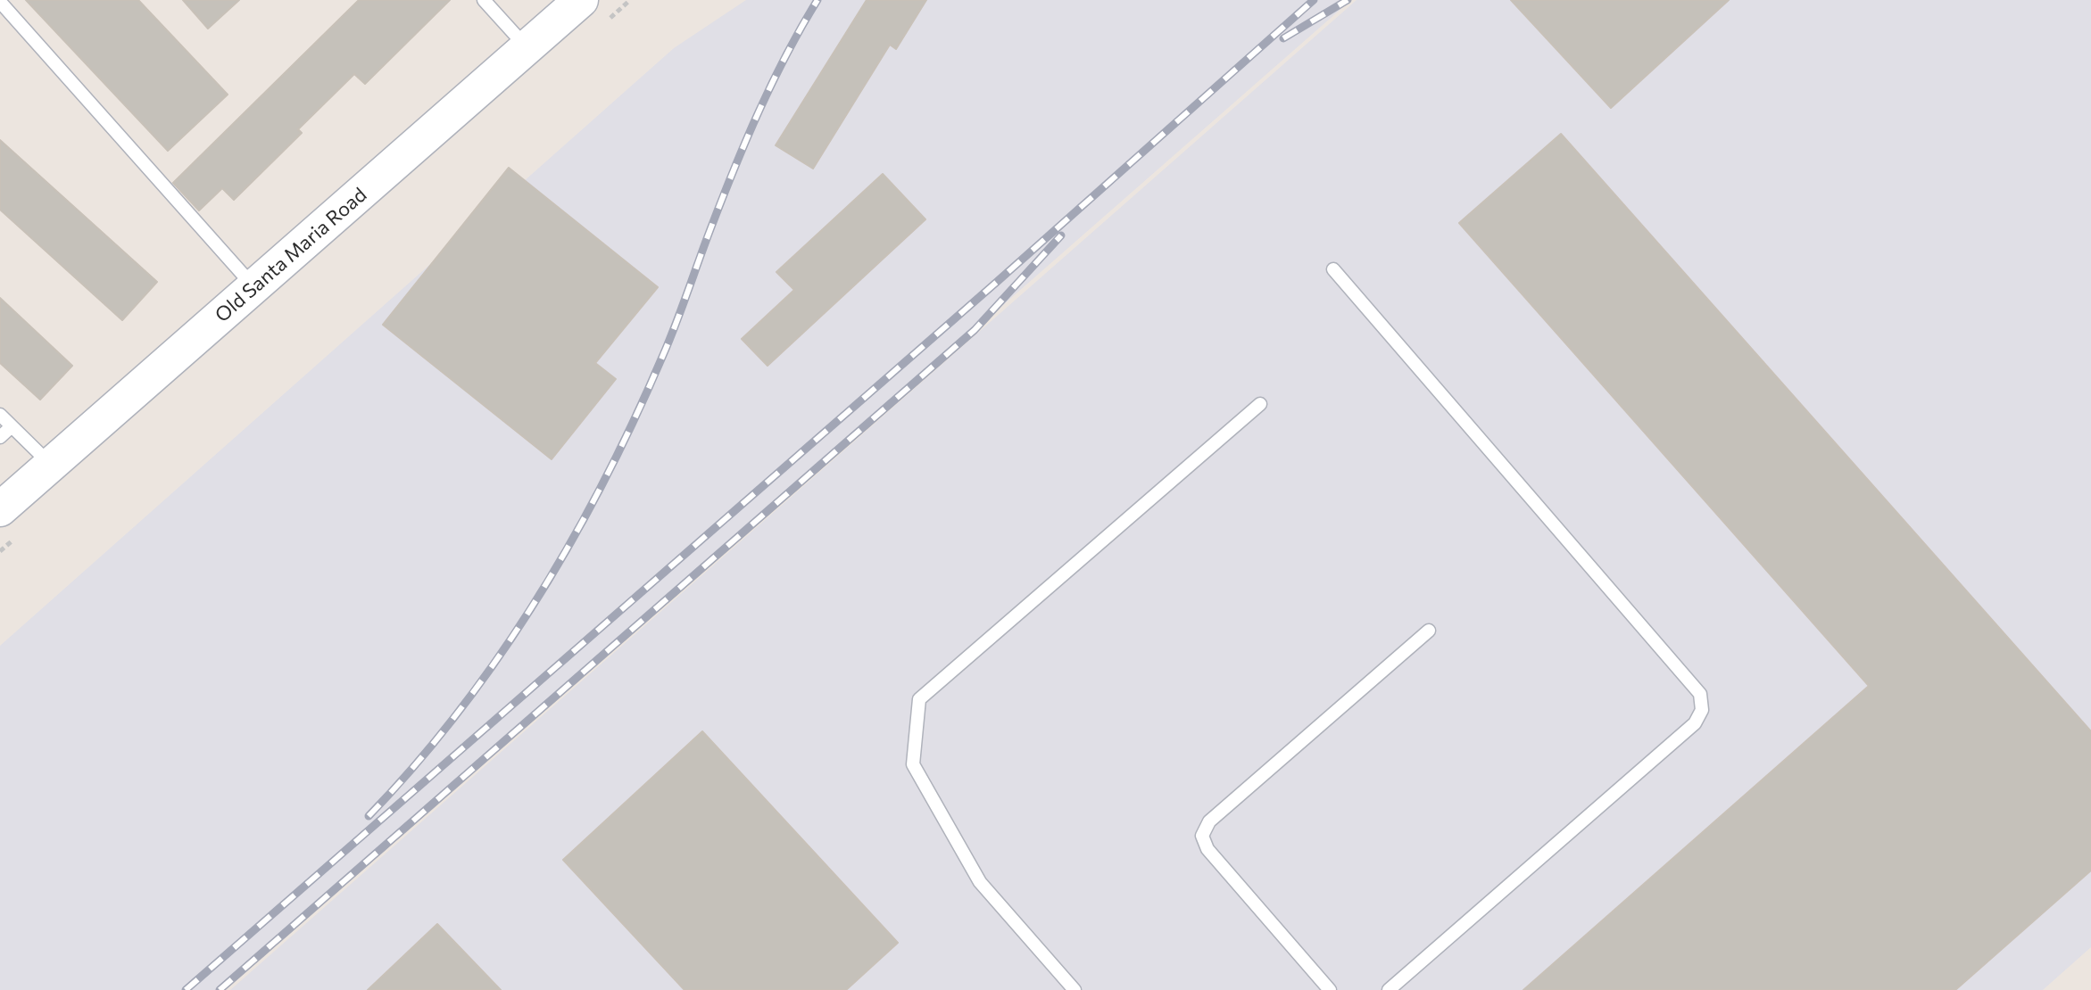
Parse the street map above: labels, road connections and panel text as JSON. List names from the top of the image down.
{
  "streets": {
    "main road": ["Old Santa Maria Road"]
  }
}
